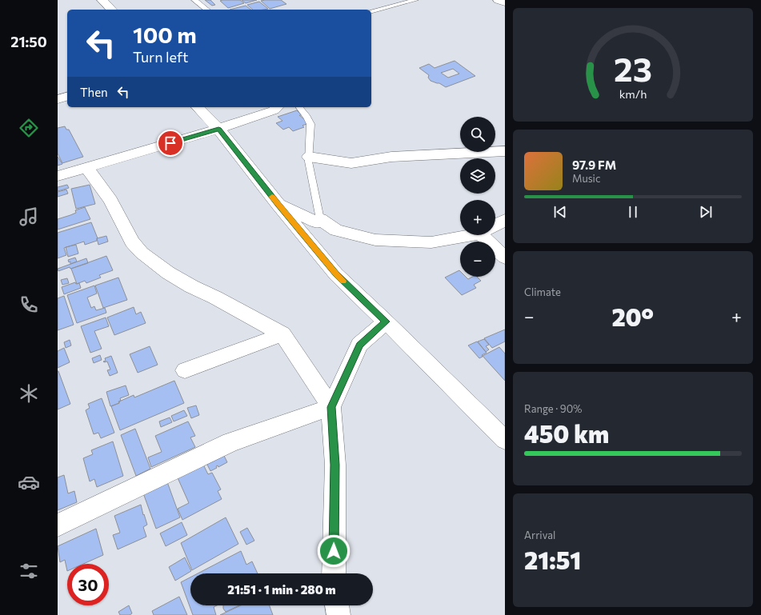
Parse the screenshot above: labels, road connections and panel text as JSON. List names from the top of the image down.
{
  "page": {
    "tabs": "21:50",
    "turn": ["100 m", "Turn left"],
    "then": "Then",
    "map_buttons": ["+", "−"],
    "song": ["97.9 FM", "Music"],
    "tile": [
      "Climate",
      ["Range · 90%", "450 km"],
      ["Arrival", "21:51"]
    ],
    "heat": ["−", "20°", "+"],
    "limit": "30",
    "trip": "21:51 · 1 min · 280 m",
    "gauge": ["23", "km/h"]
  }
}
